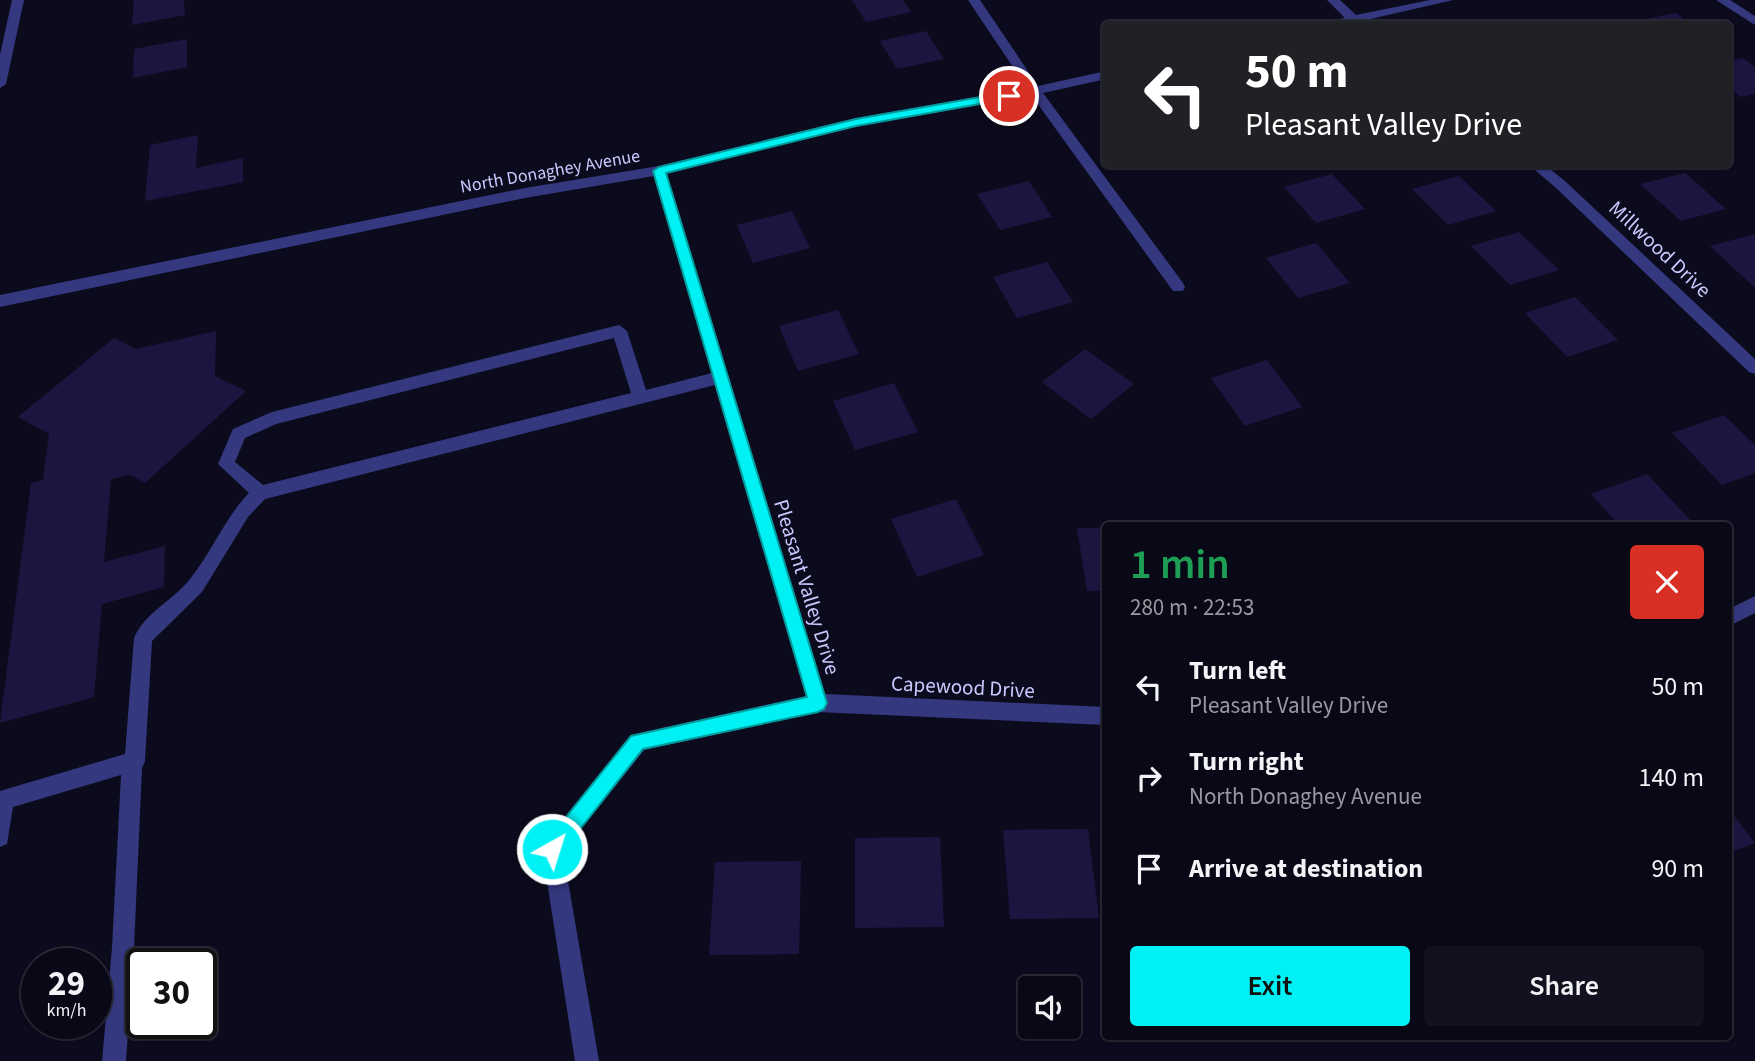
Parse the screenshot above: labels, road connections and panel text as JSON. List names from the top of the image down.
{
  "streets": {
    "street": [
      "North Donaghey Avenue",
      "Millwood Drive",
      "Pleasant Valley Drive",
      "Capewood Drive"
    ]
  },
  "crossings": [
    ["North Donaghey Avenue", "Pleasant Valley Drive"],
    ["Pleasant Valley Drive", "Capewood Drive"]
  ],
  "page": {
    "turn": ["50 m", "Pleasant Valley Drive"],
    "heading": ["1 min", "280 m · 22:53"],
    "list": [
      {
        "name": "Turn left",
        "note": "Pleasant Valley Drive",
        "value": "50 m"
      },
      {
        "name": "Turn right",
        "note": "North Donaghey Avenue",
        "value": "140 m"
      },
      {
        "name": "Arrive at destination",
        "value": "90 m"
      }
    ],
    "buttons": ["Exit", "Share"],
    "speed": "29 km/h",
    "limit": "30"
  }
}
